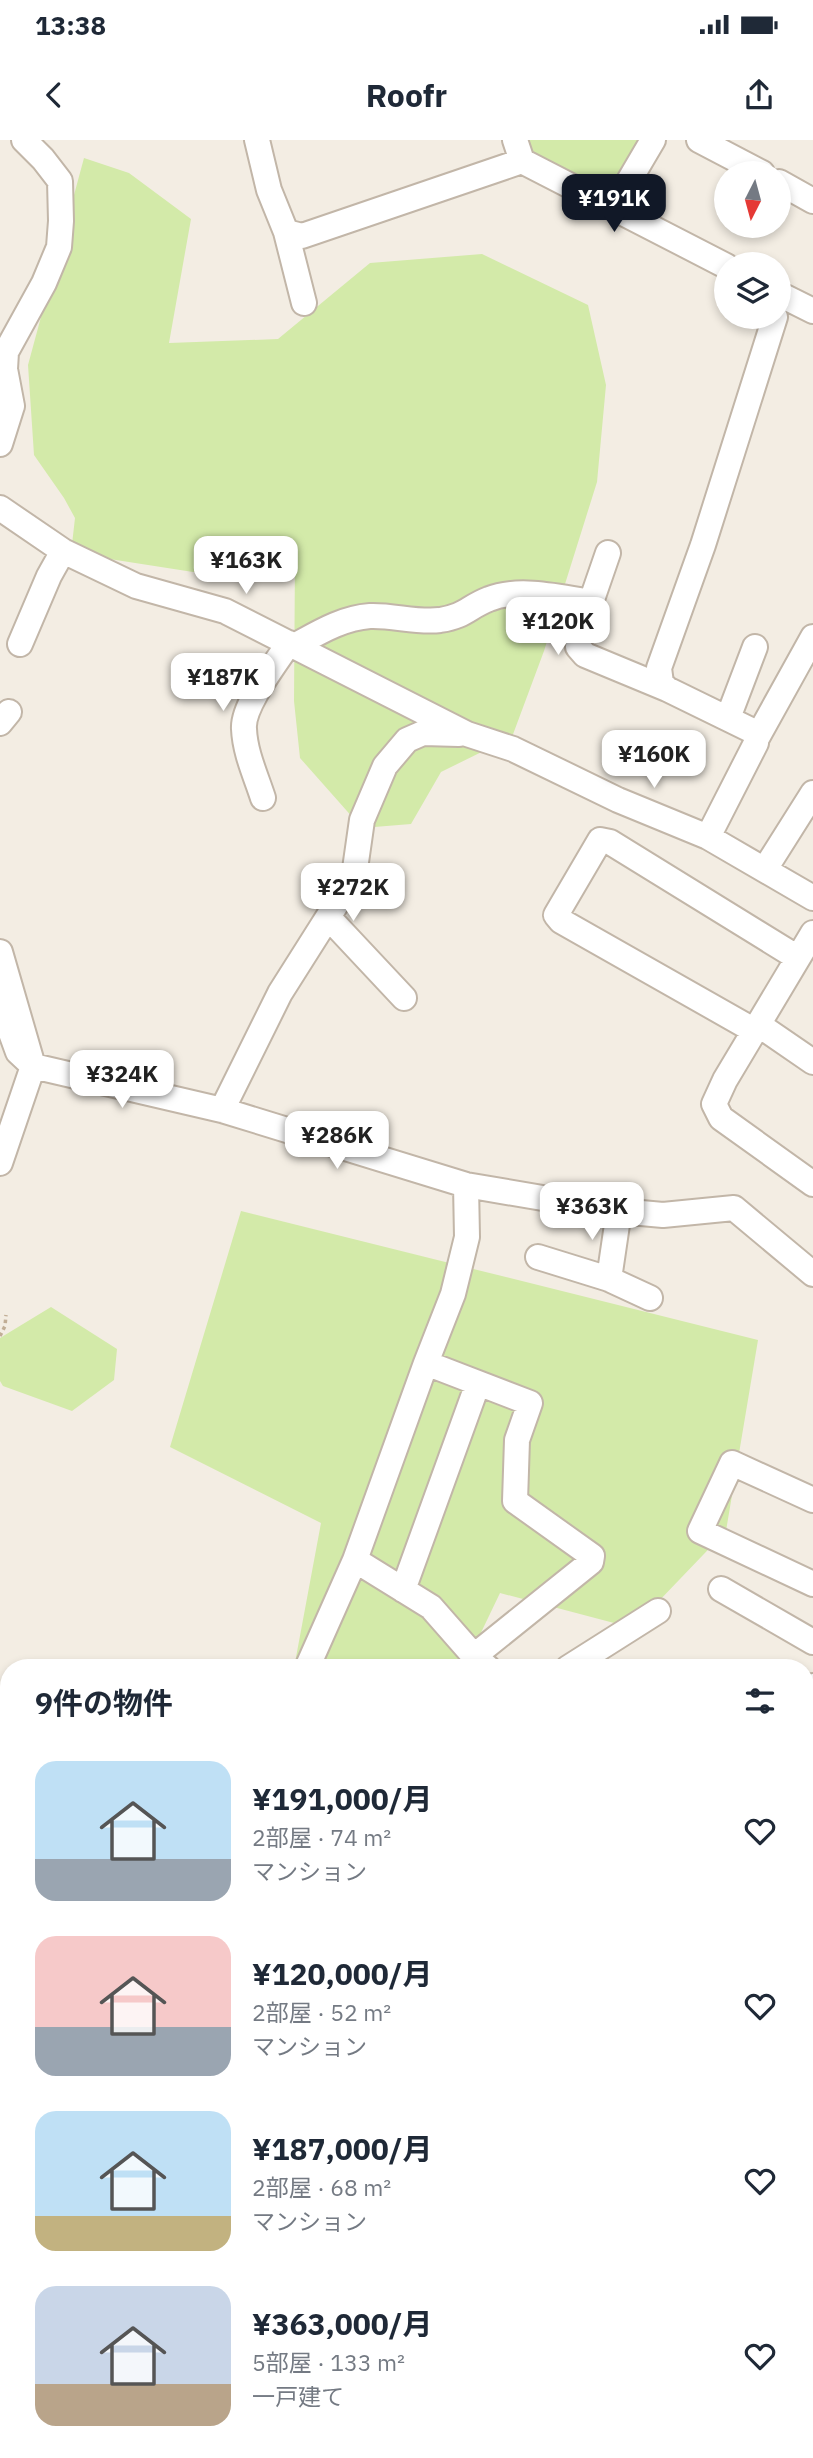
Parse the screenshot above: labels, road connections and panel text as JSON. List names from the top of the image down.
{
  "north": "bottom",
  "page": {
    "status": "13:38",
    "header": "Roofr",
    "price": [
      "¥191K",
      "¥163K",
      "¥120K",
      "¥187K",
      "¥160K",
      "¥272K",
      "¥324K",
      "¥286K",
      "¥363K"
    ],
    "heading": "9件の物件",
    "list": [
      {
        "name": "¥191,000/月",
        "note": "2部屋 · 74 m² · マンション"
      },
      {
        "name": "¥120,000/月",
        "note": "2部屋 · 52 m² · マンション"
      },
      {
        "name": "¥187,000/月",
        "note": "2部屋 · 68 m² · マンション"
      },
      {
        "name": "¥363,000/月",
        "note": "5部屋 · 133 m² · 一戸建て"
      }
    ]
  }
}
